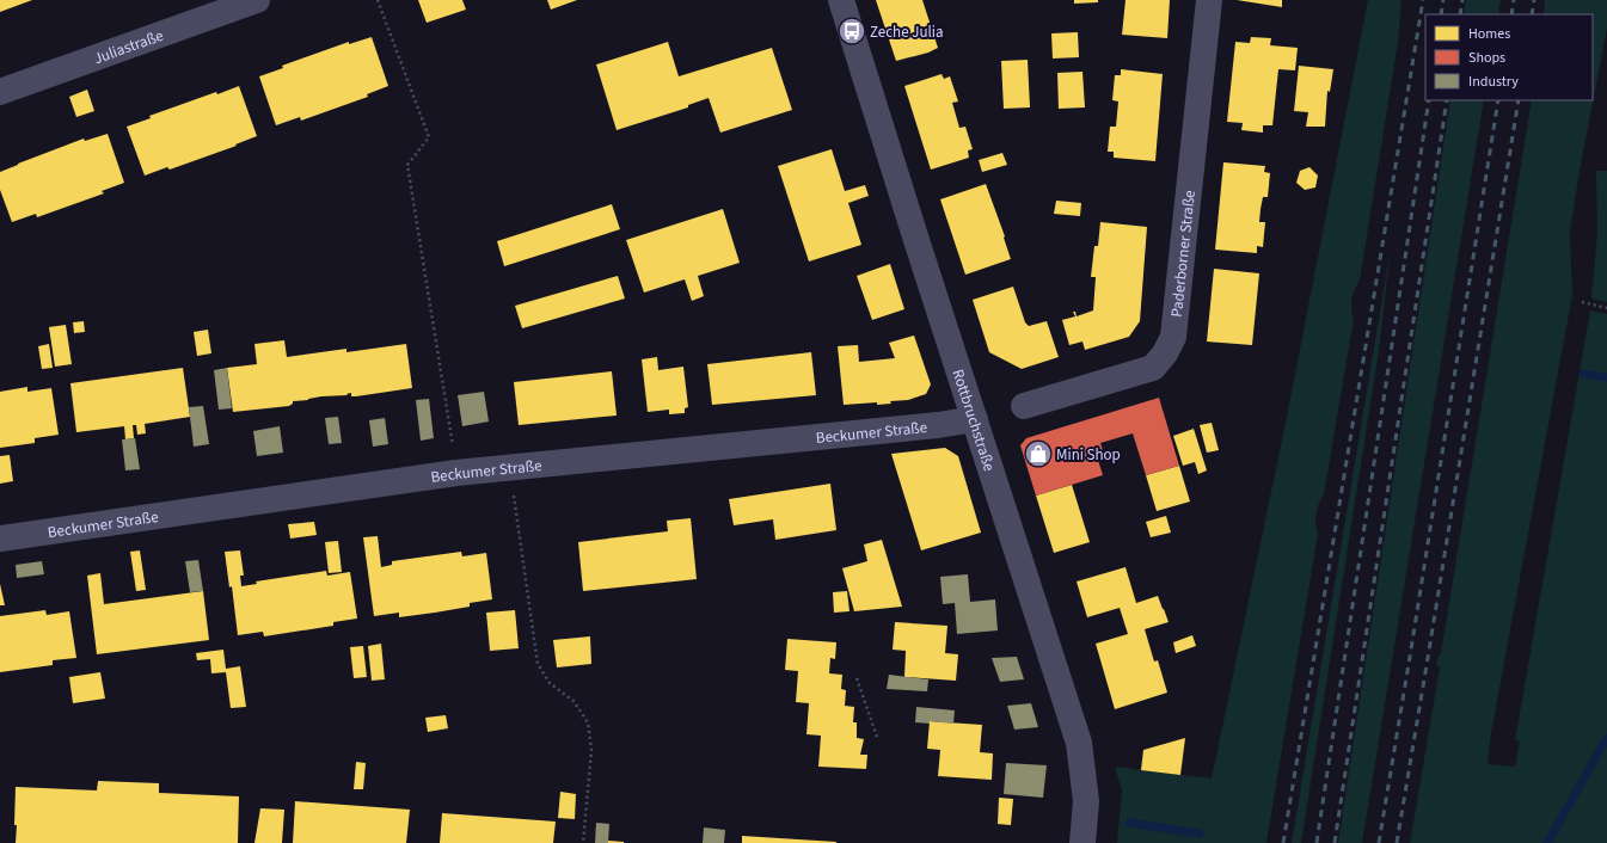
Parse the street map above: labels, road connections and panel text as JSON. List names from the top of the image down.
{
  "streets": {
    "street": [
      "Juliastraße",
      "Paderborner Straße",
      "Rottbruchstraße",
      "Beckumer Straße"
    ]
  },
  "crossings": [
    ["Rottbruchstraße", "Beckumer Straße"]
  ],
  "places": {
    "bus stop": ["Zeche Julia"],
    "shop": ["Mini Shop"]
  },
  "legend": ["Homes", "Shops", "Industry"]
}
